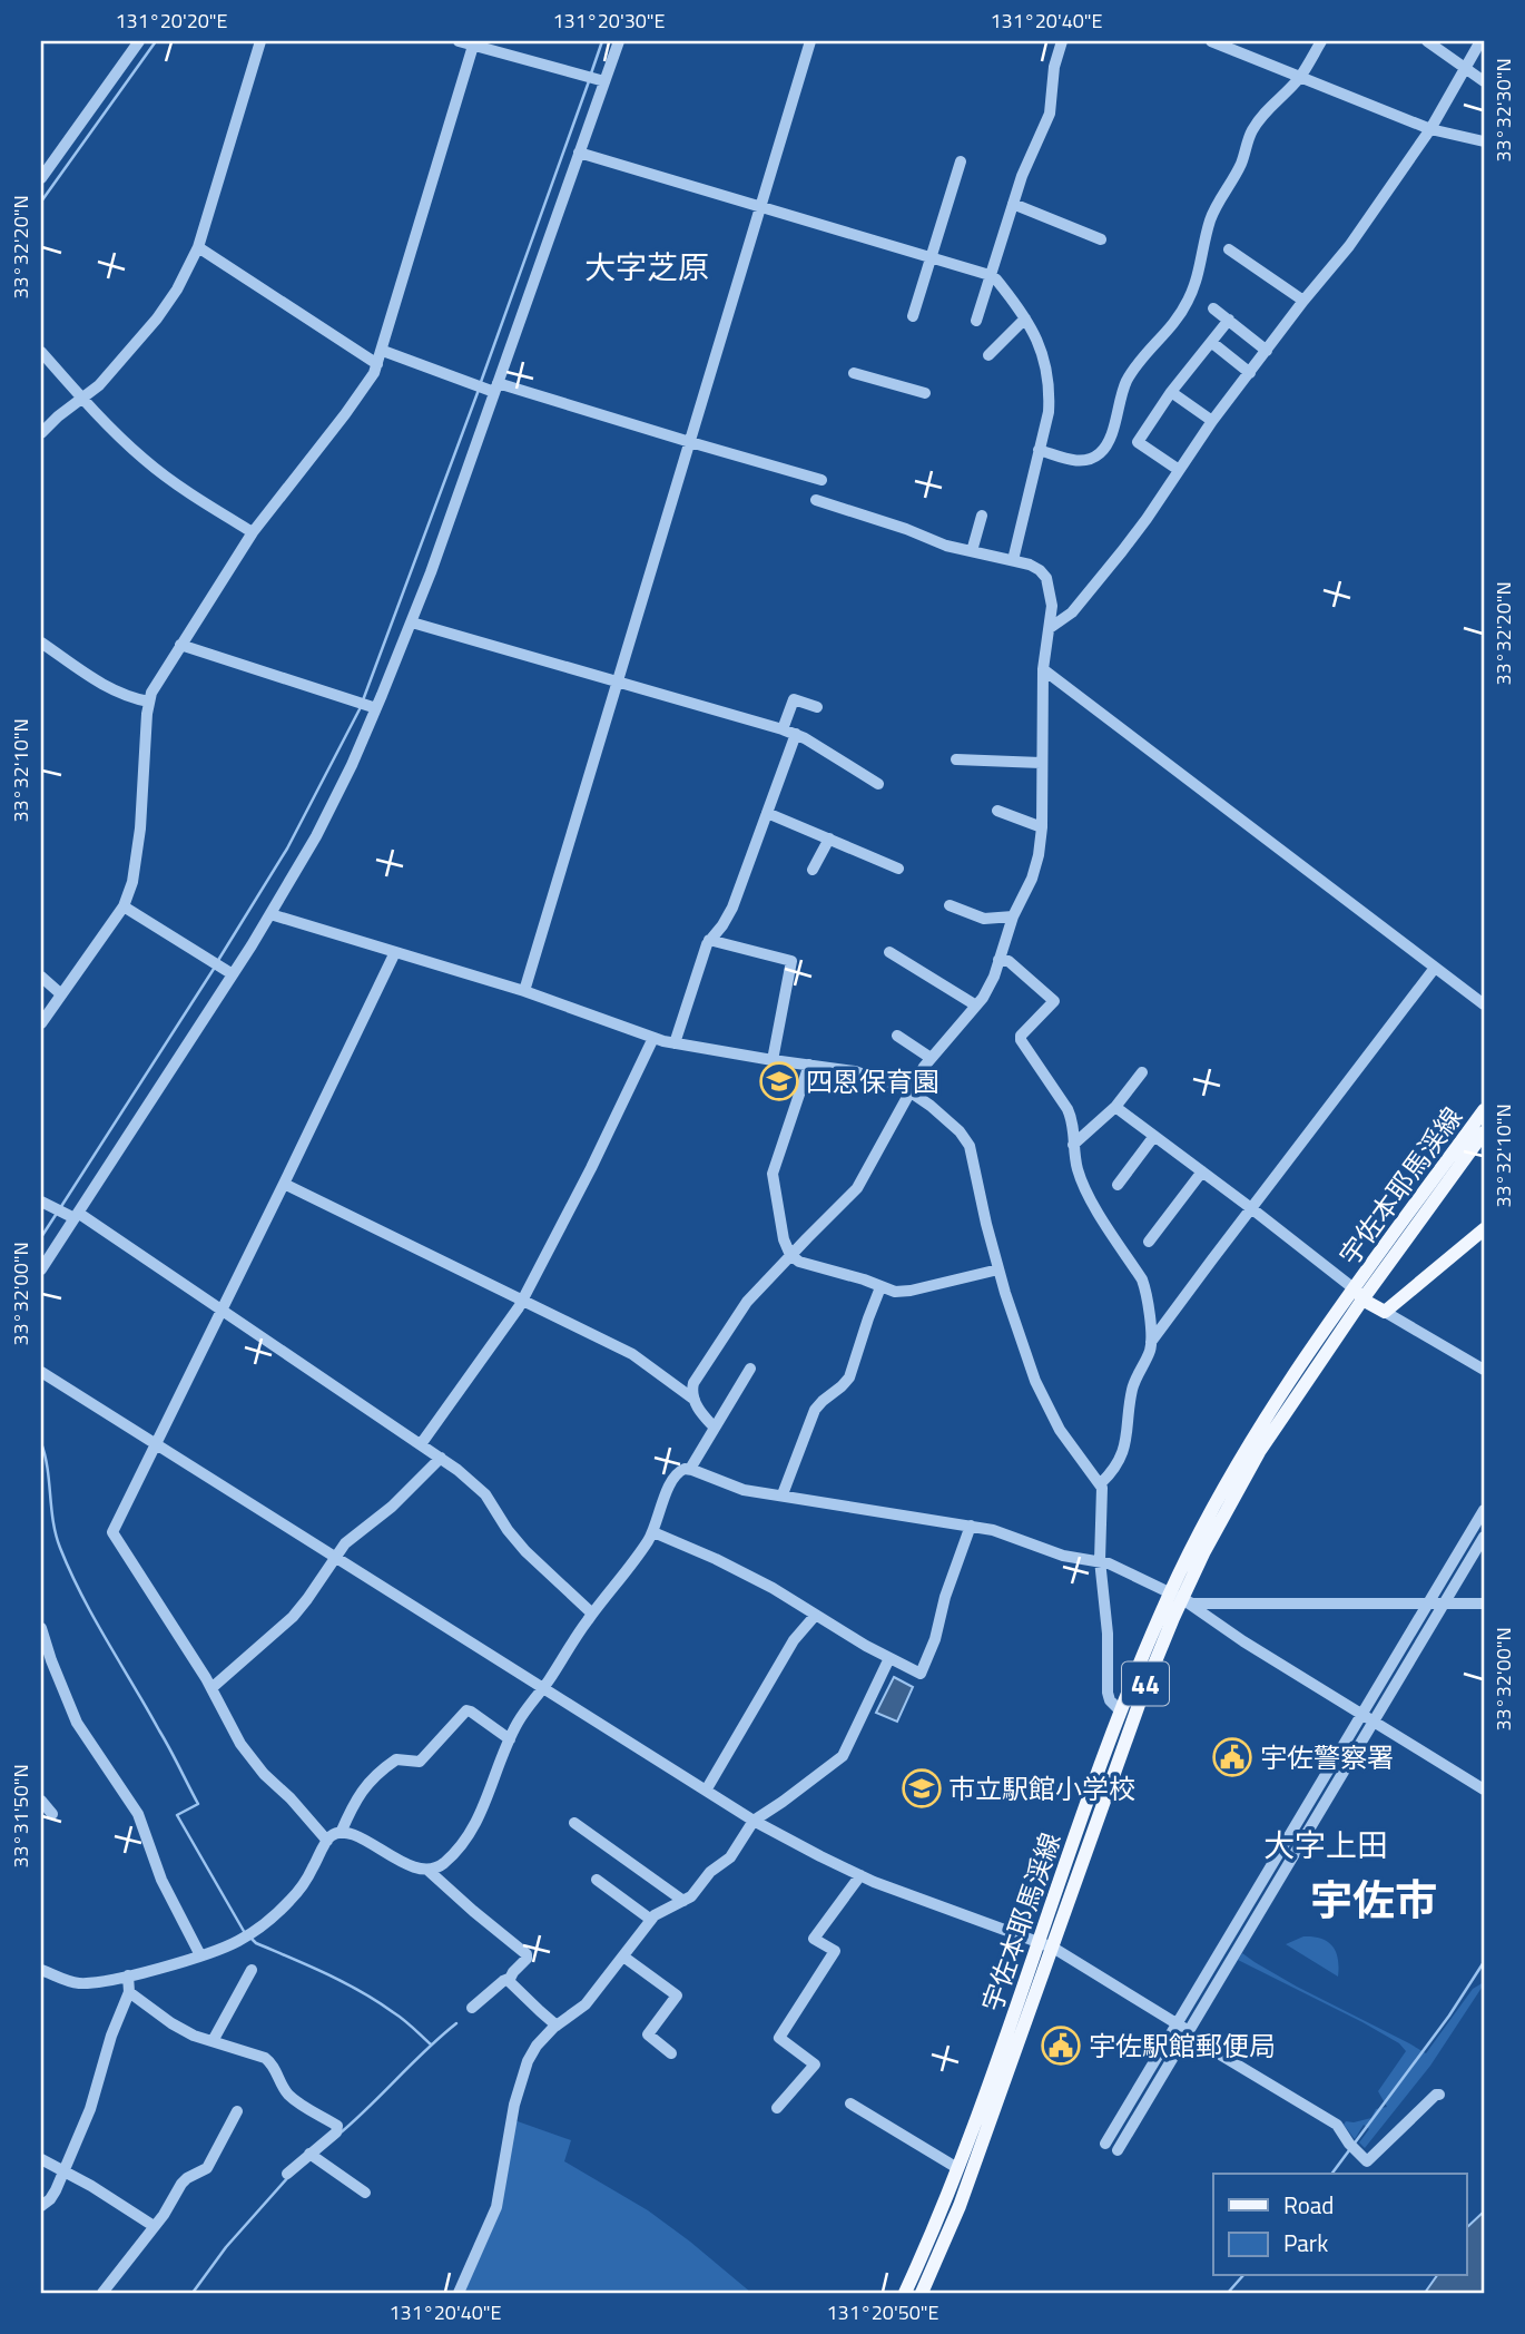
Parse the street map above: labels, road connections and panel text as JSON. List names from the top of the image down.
{
  "streets": {
    "main road": ["宇佐本耶馬渓線", "44"]
  },
  "districts": ["大字芝原", "大字上田", "宇佐市"],
  "places": {
    "school or university": ["四恩保育園", "市立駅館小学校"],
    "public building": ["宇佐警察署", "宇佐駅館郵便局"]
  },
  "legend": ["Road", "Park"],
  "coordinates": [
    "131°20'20\"E",
    "131°20'30\"E",
    "131°20'40\"E",
    "33°32'30\"N",
    "33°32'20\"N",
    "33°32'10\"N",
    "33°32'00\"N",
    "33°31'50\"N",
    "131°20'50\"E"
  ]
}
